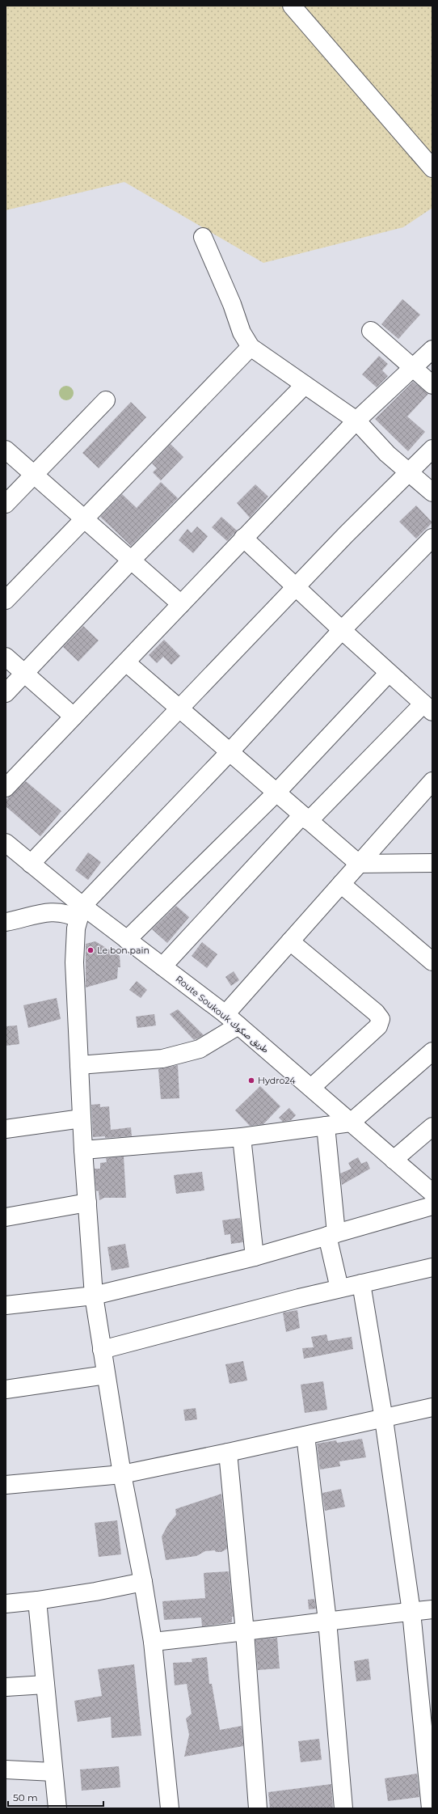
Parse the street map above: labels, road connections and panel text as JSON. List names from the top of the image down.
{
  "streets": {
    "street": ["Route Soukouk طريق صكوك"]
  },
  "places": ["Le bon pain", "Hydro24"],
  "scale_bar": "50 m"
}
